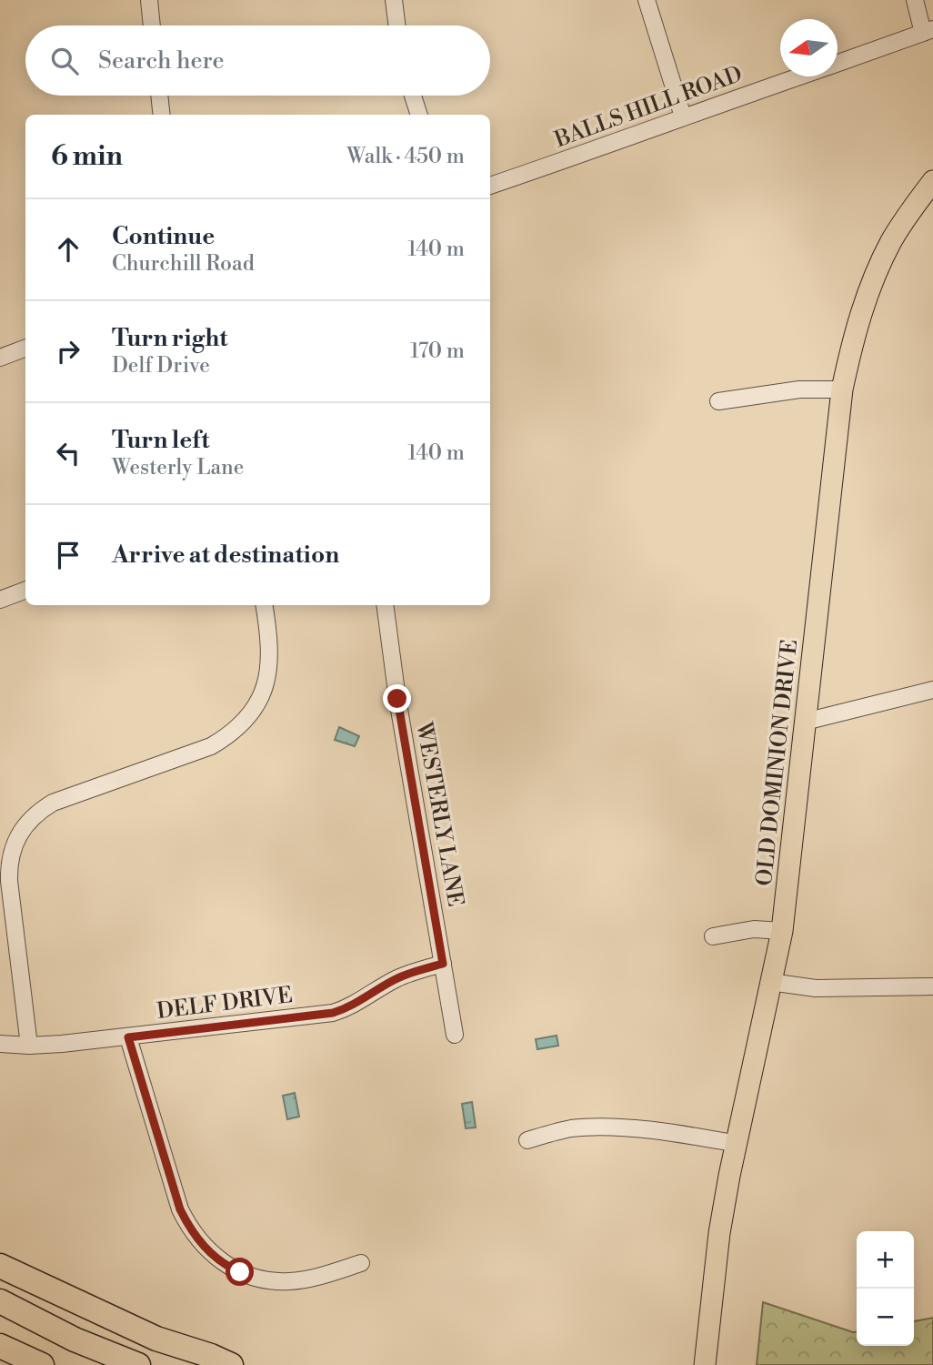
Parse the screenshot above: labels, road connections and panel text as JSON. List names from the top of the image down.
{
  "streets": {
    "main road": ["OLD DOMINION DRIVE"],
    "street": ["BALLS HILL ROAD", "WESTERLY LANE", "DELF DRIVE"]
  },
  "crossings": [
    ["WESTERLY LANE", "DELF DRIVE"]
  ],
  "north": "left",
  "page": {
    "search": "Search here",
    "heading": ["6 min", "Walk · 450 m"],
    "list": [
      ["Continue", "Churchill Road", "140 m"],
      ["Turn right", "Delf Drive", "170 m"],
      ["Turn left", "Westerly Lane", "140 m"],
      "Arrive at destination"
    ],
    "map_buttons": ["+", "−"]
  }
}
